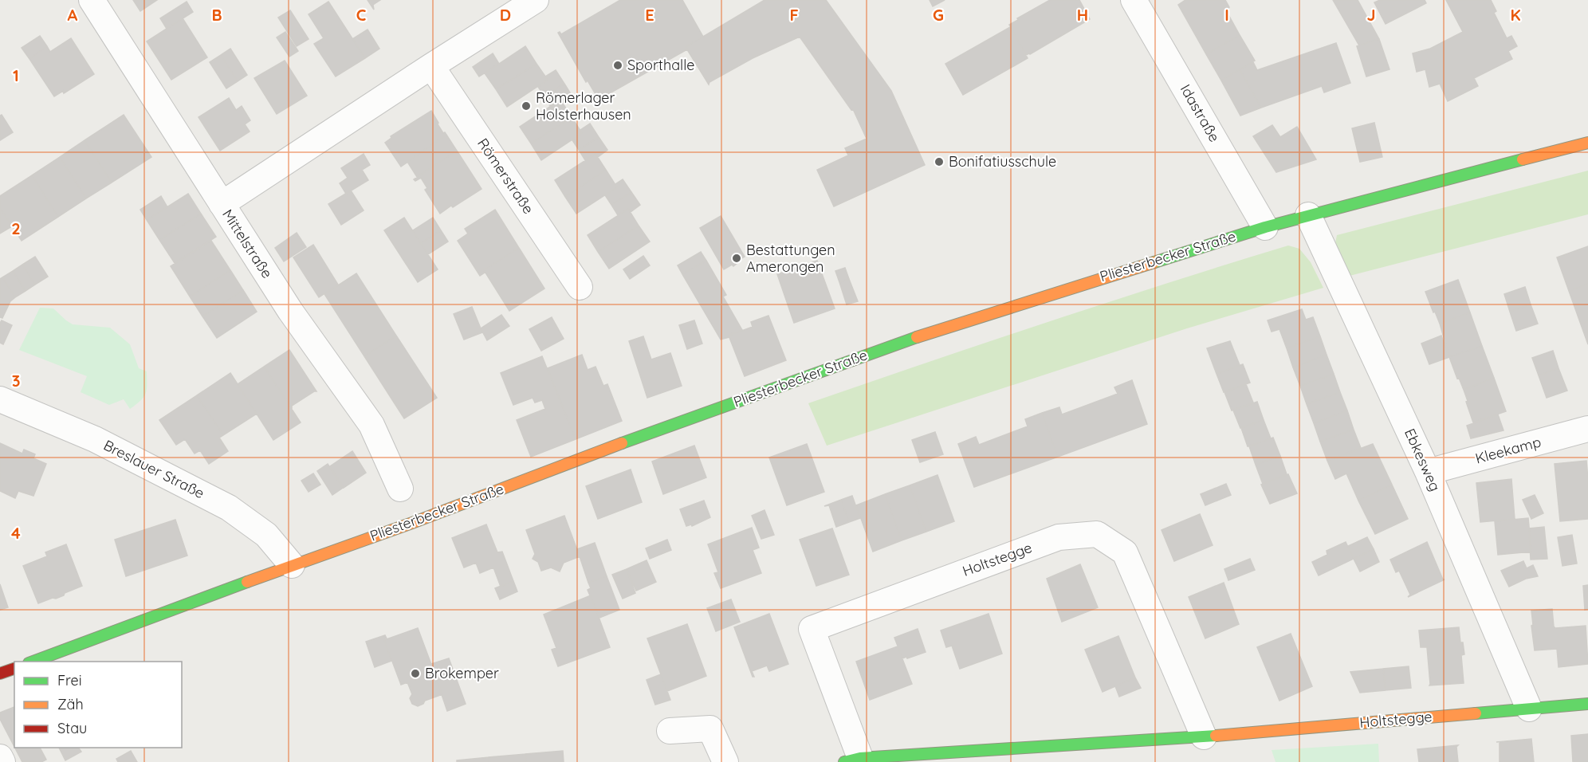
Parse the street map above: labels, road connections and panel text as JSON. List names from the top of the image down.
{
  "streets": {
    "main road": ["Pliesterbecker Straße", "Holtstegge"],
    "street": [
      "Idastraße",
      "Römerstraße",
      "Mittelstraße",
      "Kleekamp",
      "Ebkesweg",
      "Breslauer Straße"
    ]
  },
  "crossings": [
    ["Idastraße", "Pliesterbecker Straße"],
    ["Pliesterbecker Straße", "Ebkesweg"],
    ["Pliesterbecker Straße", "Breslauer Straße"],
    ["Kleekamp", "Ebkesweg"],
    ["Ebkesweg", "Holtstegge"]
  ],
  "places": [
    "Sporthalle",
    "Römerlager Holsterhausen",
    "Bonifatiusschule",
    "Bestattungen Amerongen",
    "Brokemper"
  ],
  "legend": ["Frei", "Zäh", "Stau"],
  "grid": {
    "columns": [
      "A",
      "B",
      "C",
      "D",
      "E",
      "F",
      "G",
      "H",
      "I",
      "J",
      "K"
    ],
    "rows": [
      "1",
      "2",
      "3",
      "4"
    ]
  }
}
